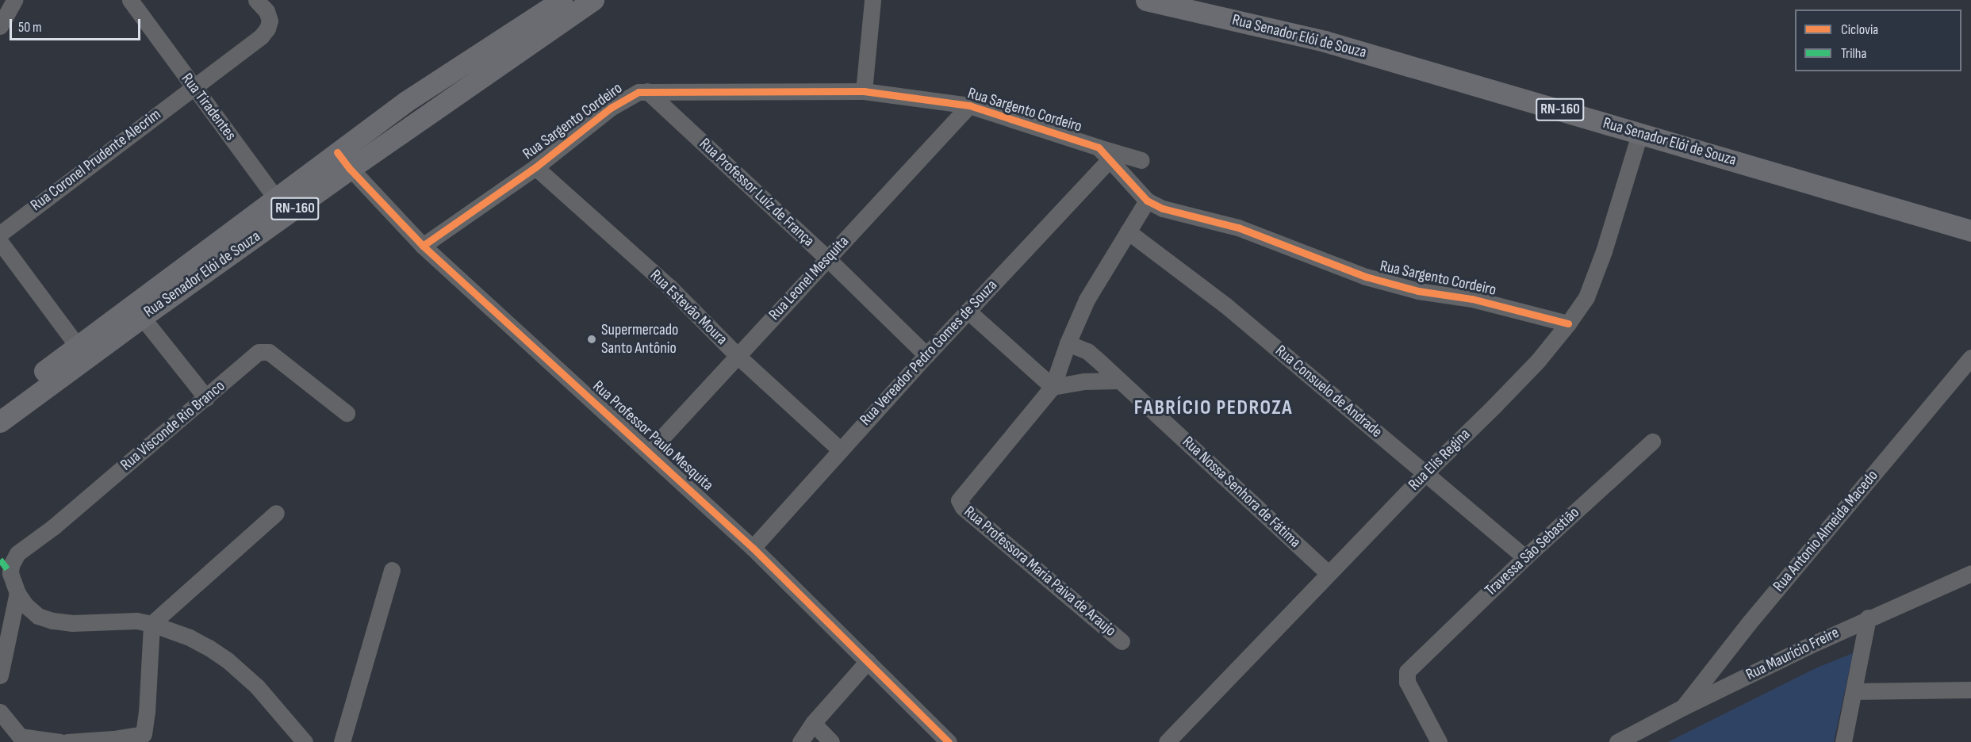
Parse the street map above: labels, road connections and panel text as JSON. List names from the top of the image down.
{
  "streets": {
    "main road": ["Rua Senador Elói de Souza", "RN-160"],
    "street": [
      "Rua Tiradentes",
      "Rua Sargento Cordeiro",
      "Rua Coronel Prudente Alecrim",
      "Rua Professor Luíz de França",
      "Rua Leonel Mesquita",
      "Rua Estevão Moura",
      "Rua Vereador Pedro Gomes de Souza",
      "Rua Consuelo de Andrade",
      "Rua Visconde Rio Branco",
      "Rua Professor Paulo Mesquita",
      "Rua Elis Regina",
      "Rua Nossa Senhora de Fátima",
      "Rua Antonio Almeida Macedo",
      "Travessa São Sebastião",
      "Rua Professora Maria Paiva de Araujo",
      "Rua Maurício Freire"
    ]
  },
  "crossings": [
    ["Rua Senador Elói de Souza", "Rua Tiradentes"],
    ["Rua Senador Elói de Souza", "Rua Professor Paulo Mesquita"],
    ["Rua Senador Elói de Souza", "Rua Elis Regina"],
    ["Rua Tiradentes", "Rua Coronel Prudente Alecrim"],
    ["Rua Sargento Cordeiro", "Rua Professor Luíz de França"],
    ["Rua Sargento Cordeiro", "Rua Leonel Mesquita"],
    ["Rua Sargento Cordeiro", "Rua Estevão Moura"],
    ["Rua Sargento Cordeiro", "Rua Vereador Pedro Gomes de Souza"],
    ["Rua Sargento Cordeiro", "Rua Professor Paulo Mesquita"],
    ["Rua Sargento Cordeiro", "Rua Elis Regina"],
    ["Rua Professor Luíz de França", "Rua Leonel Mesquita"],
    ["Rua Professor Luíz de França", "Rua Vereador Pedro Gomes de Souza"],
    ["Rua Leonel Mesquita", "Rua Estevão Moura"],
    ["Rua Leonel Mesquita", "Rua Professor Paulo Mesquita"],
    ["Rua Estevão Moura", "Rua Vereador Pedro Gomes de Souza"],
    ["Rua Vereador Pedro Gomes de Souza", "Rua Professor Paulo Mesquita"],
    ["Rua Consuelo de Andrade", "Rua Elis Regina"],
    ["Rua Consuelo de Andrade", "Travessa São Sebastião"],
    ["Rua Elis Regina", "Rua Nossa Senhora de Fátima"],
    ["Rua Antonio Almeida Macedo", "Rua Maurício Freire"]
  ],
  "districts": ["FABRÍCIO PEDROZA"],
  "places": ["Supermercado Santo Antônio"],
  "legend": ["Ciclovia", "Trilha"],
  "scale_bar": "50 m"
}
